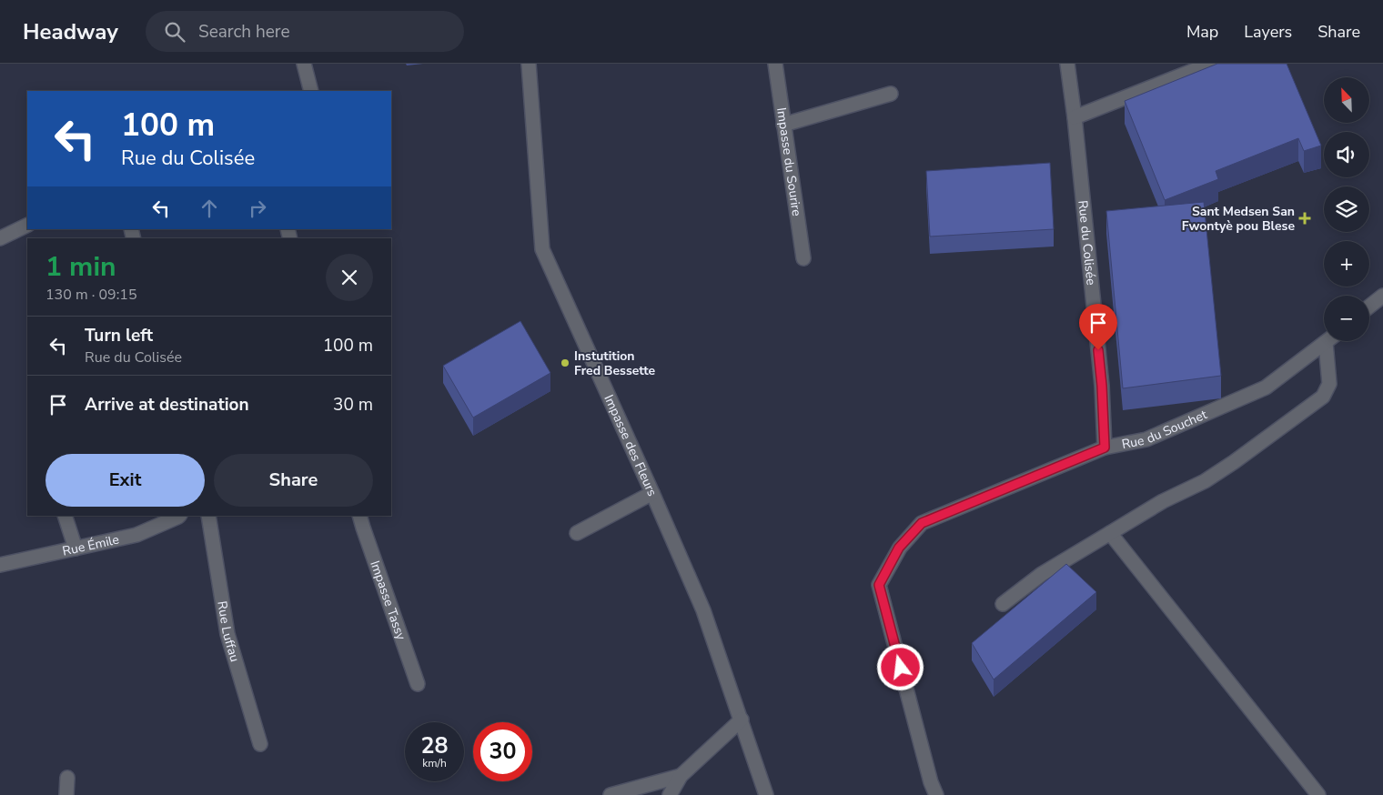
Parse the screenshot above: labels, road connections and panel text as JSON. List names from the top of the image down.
{
  "streets": {
    "street": [
      "Impasse du Sourire",
      "Rue du Colisée",
      "Rue du Souchet",
      "Impasse des Fleurs",
      "Rue Émile",
      "Impasse Tassy",
      "Rue Luffau"
    ]
  },
  "crossings": [
    ["Rue du Colisée", "Rue du Souchet"]
  ],
  "places": {
    "health": ["Sant Medsen San Fwontyè pou Blese"],
    "other": ["Instutition Fred Bessette"]
  },
  "north": "top left",
  "page": {
    "header": "Headway",
    "search": "Search here",
    "nav": ["Map", "Layers", "Share"],
    "map_buttons": ["+", "−"],
    "turn": ["100 m", "Rue du Colisée"],
    "heading": ["1 min", "130 m · 09:15"],
    "list": [
      {
        "name": "Turn left",
        "note": "Rue du Colisée",
        "value": "100 m"
      },
      {
        "name": "Arrive at destination",
        "value": "30 m"
      }
    ],
    "buttons": ["Exit", "Share"],
    "speed": "28 km/h",
    "limit": "30"
  }
}
